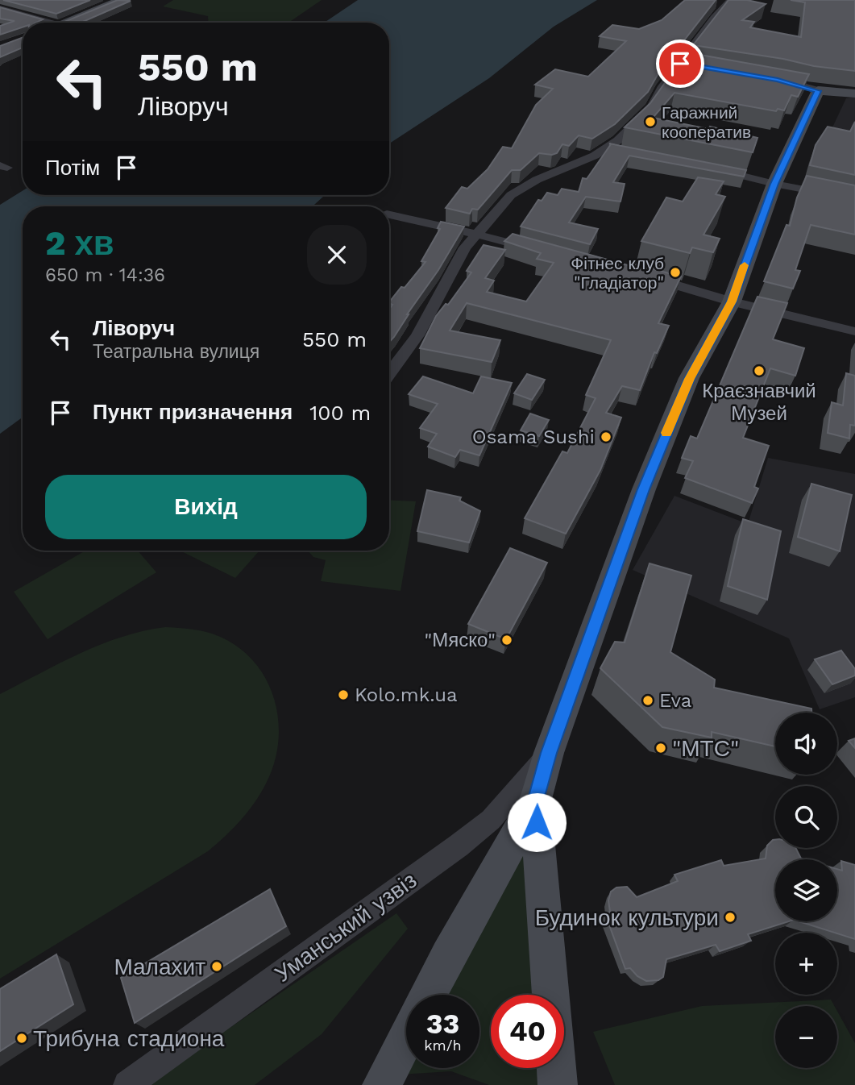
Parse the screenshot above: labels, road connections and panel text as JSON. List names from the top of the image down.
{
  "streets": {
    "street": ["Уманський узвіз"]
  },
  "places": [
    "Гаражний кооператив",
    "Фітнес клуб \"Гладіатор\"",
    "Краєзнавчий Музей",
    "Osama Sushi",
    "\"Мяско\"",
    "Kolo.mk.ua",
    "Eva",
    "\"МТС\"",
    "Будинок культури",
    "Малахит",
    "Трибуна стадиона"
  ],
  "page": {
    "turn": ["550 m", "Ліворуч"],
    "then": "Потім",
    "heading": ["2 хв", "650 m · 14:36"],
    "list": [
      {
        "name": "Ліворуч",
        "note": "Театральна вулиця",
        "value": "550 m"
      },
      {
        "name": "Пункт призначення",
        "value": "100 m"
      }
    ],
    "buttons": "Вихід",
    "map_buttons": ["+", "−"],
    "speed": "33 km/h",
    "limit": "40"
  }
}
